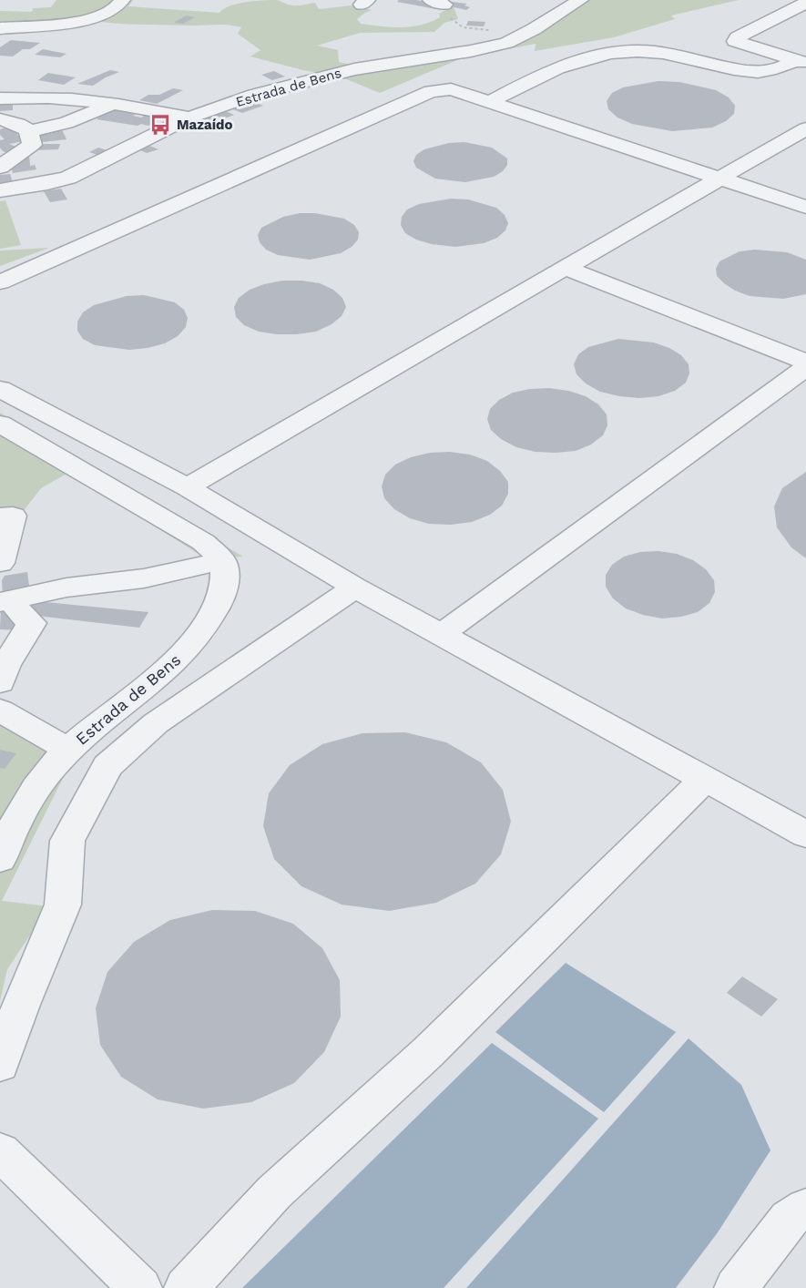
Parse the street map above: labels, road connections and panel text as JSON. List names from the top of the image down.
{
  "streets": {
    "street": ["Estrada de Bens"]
  },
  "places": {
    "bus stop": ["Mazaído"]
  }
}
